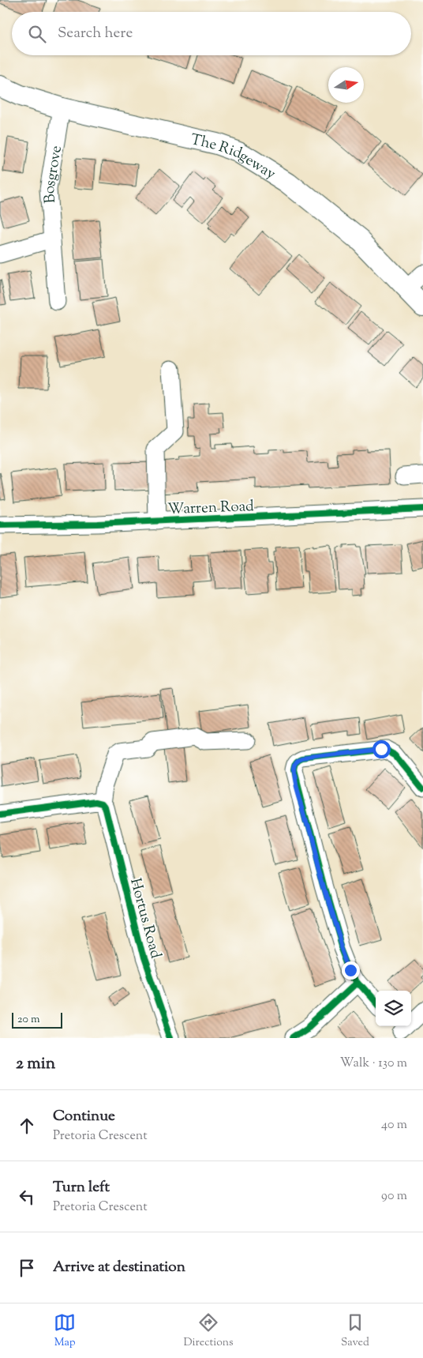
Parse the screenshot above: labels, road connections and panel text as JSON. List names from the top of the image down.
{
  "streets": {
    "main road": ["The Ridgeway"],
    "street": ["Bosgrove", "Warren Road", "Hortus Road"]
  },
  "crossings": [
    ["The Ridgeway", "Bosgrove"]
  ],
  "scale_bar": "20 m",
  "north": "right",
  "page": {
    "search": "Search here",
    "scale": "20 m",
    "heading": ["2 min", "Walk · 130 m"],
    "list": [
      ["Continue", "Pretoria Crescent", "40 m"],
      ["Turn left", "Pretoria Crescent", "90 m"],
      "Arrive at destination"
    ],
    "nav": ["Map", "Directions", "Saved"]
  }
}
